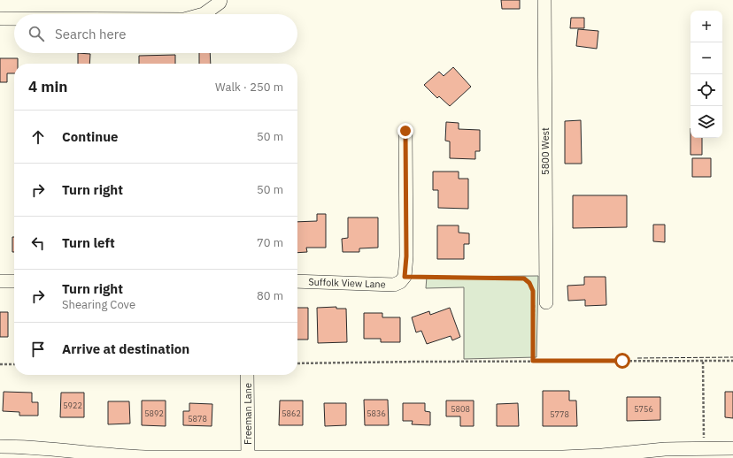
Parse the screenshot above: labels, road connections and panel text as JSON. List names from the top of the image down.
{
  "streets": {
    "street": ["5800 West", "Suffolk View Lane", "Freeman Lane"]
  },
  "house_numbers": [
    "5922",
    "5808",
    "5756",
    "5892",
    "5862",
    "5836",
    "5778",
    "5878"
  ],
  "page": {
    "map_buttons": ["+", "−"],
    "search": "Search here",
    "heading": ["4 min", "Walk · 250 m"],
    "list": [
      ["Continue", "50 m"],
      ["Turn right", "50 m"],
      ["Turn left", "70 m"],
      ["Turn right", "Shearing Cove", "80 m"],
      "Arrive at destination"
    ]
  }
}
